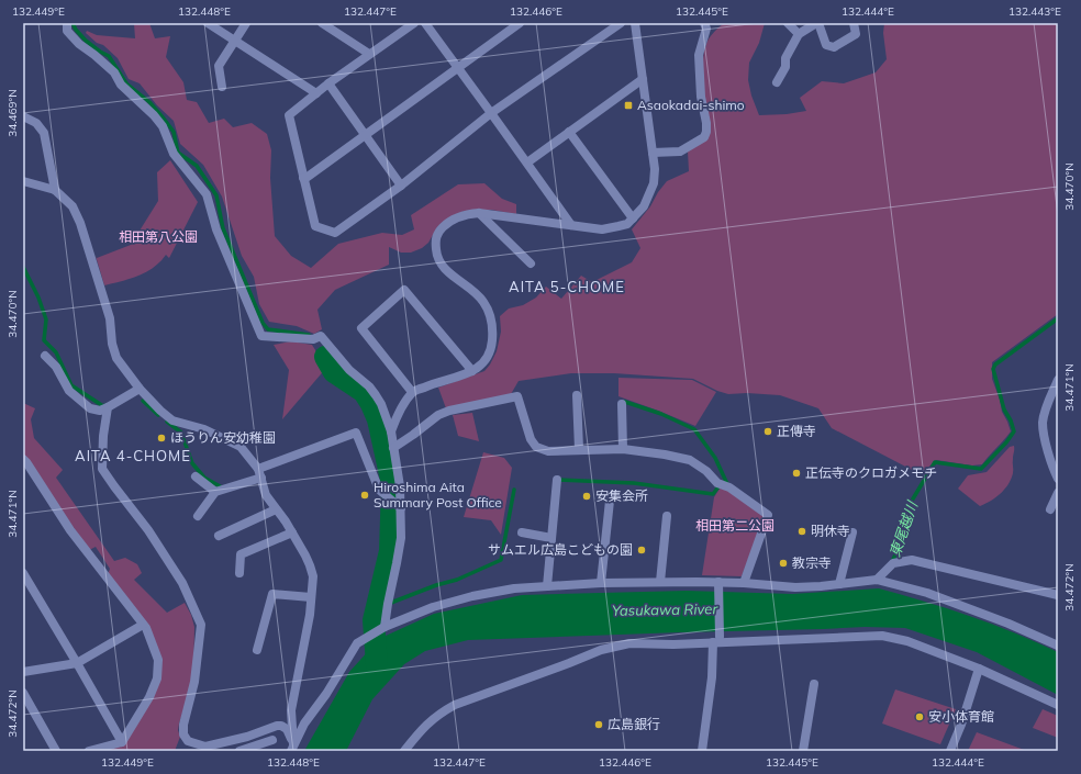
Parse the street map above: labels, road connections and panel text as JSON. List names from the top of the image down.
{
  "districts": ["AITA 5-CHOME", "AITA 4-CHOME"],
  "water": ["東尾越川", "Yasukawa River"],
  "parks": ["相田第八公園", "相田第二公園"],
  "places": {
    "transit": ["Asaokadai-shimo"],
    "other": [
      "正傳寺",
      "ほうりん安幼稚園",
      "正伝寺のクロガメモチ",
      "Hiroshima Aita Summary Post Office",
      "安集会所",
      "明休寺",
      "サムエル広島こどもの園",
      "教宗寺",
      "安小体育館",
      "広島銀行"
    ]
  },
  "coordinates": [
    "132.449°E",
    "132.448°E",
    "132.447°E",
    "132.446°E",
    "132.445°E",
    "132.444°E",
    "132.443°E",
    "34.469°N",
    "34.470°N",
    "34.471°N",
    "34.472°N"
  ]
}
